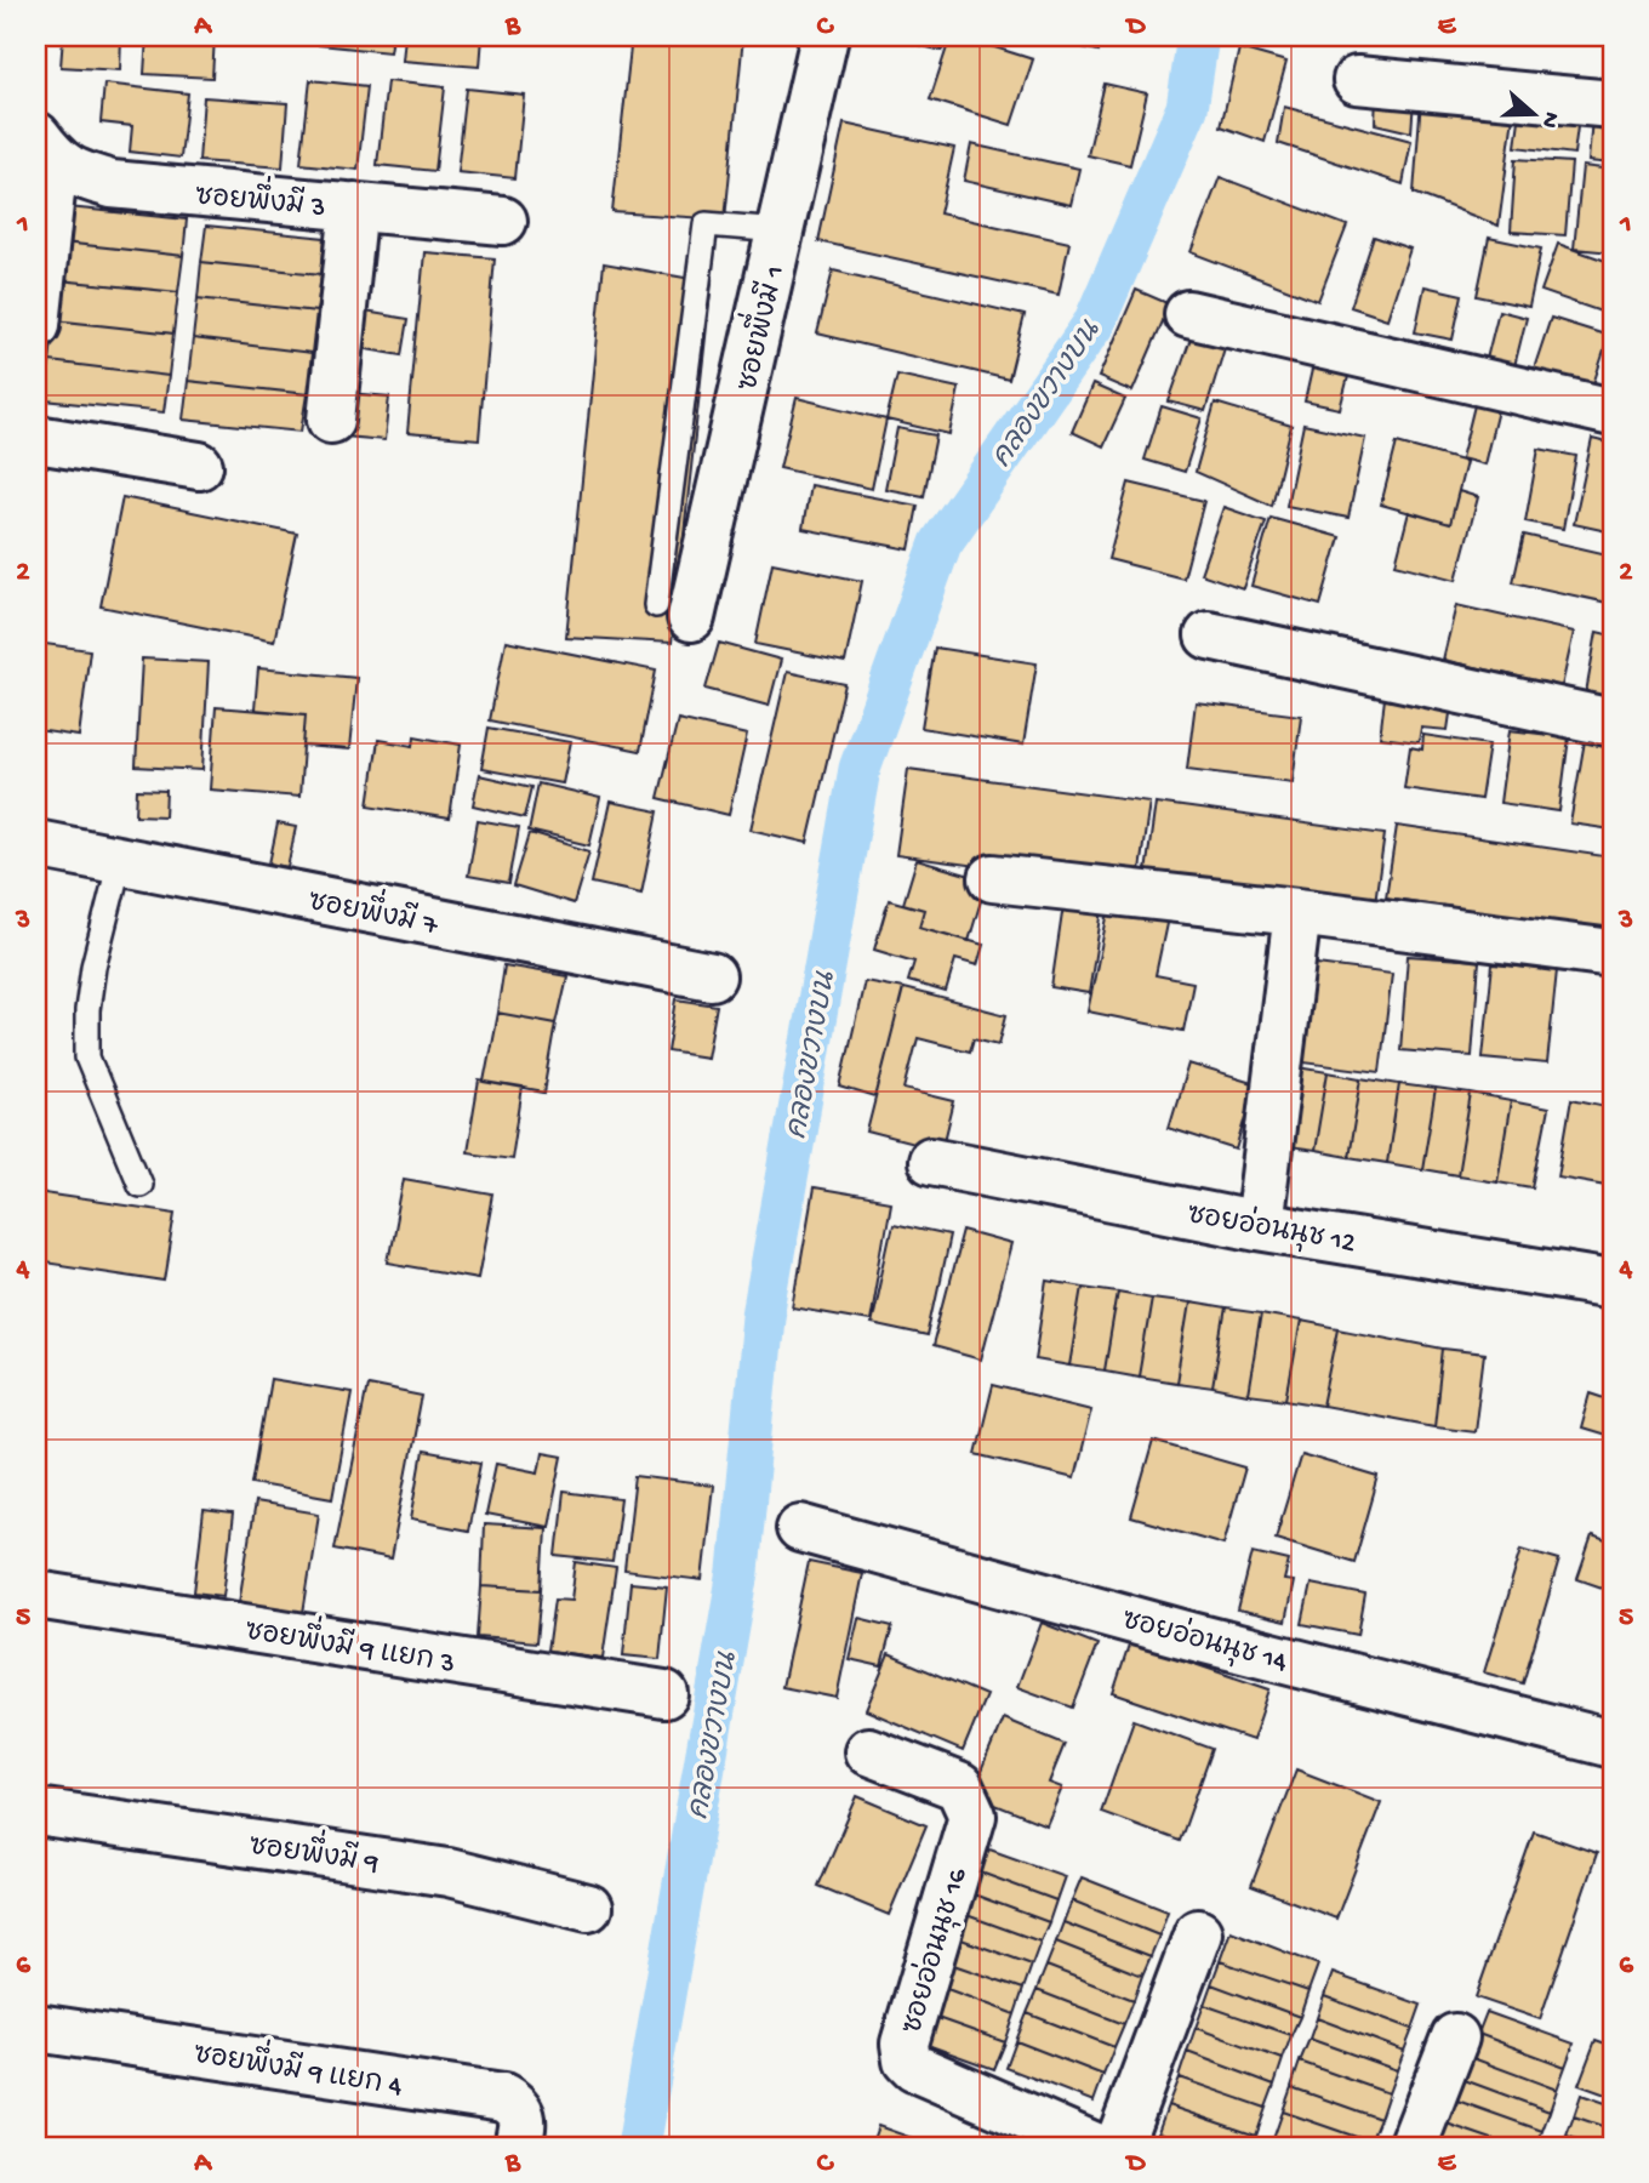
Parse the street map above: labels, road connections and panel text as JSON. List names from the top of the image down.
{
  "streets": {
    "street": [
      "ซอยพึ่งมี 3",
      "ซอยพึ่งมี 1",
      "ซอยพึ่งมี 7",
      "ซอยอ่อนนุช 12",
      "ซอยอ่อนนุช 14",
      "ซอยพึ่งมี 9 แยก 3",
      "ซอยพึ่งมี 9",
      "ซอยอ่อนนุช 16",
      "ซอยพึ่งมี 9 แยก 4"
    ]
  },
  "water": ["คลองขวางบน"],
  "north": "right",
  "grid": {
    "columns": [
      "A",
      "B",
      "C",
      "D",
      "E"
    ],
    "rows": [
      "1",
      "2",
      "3",
      "4",
      "5",
      "6"
    ]
  }
}
